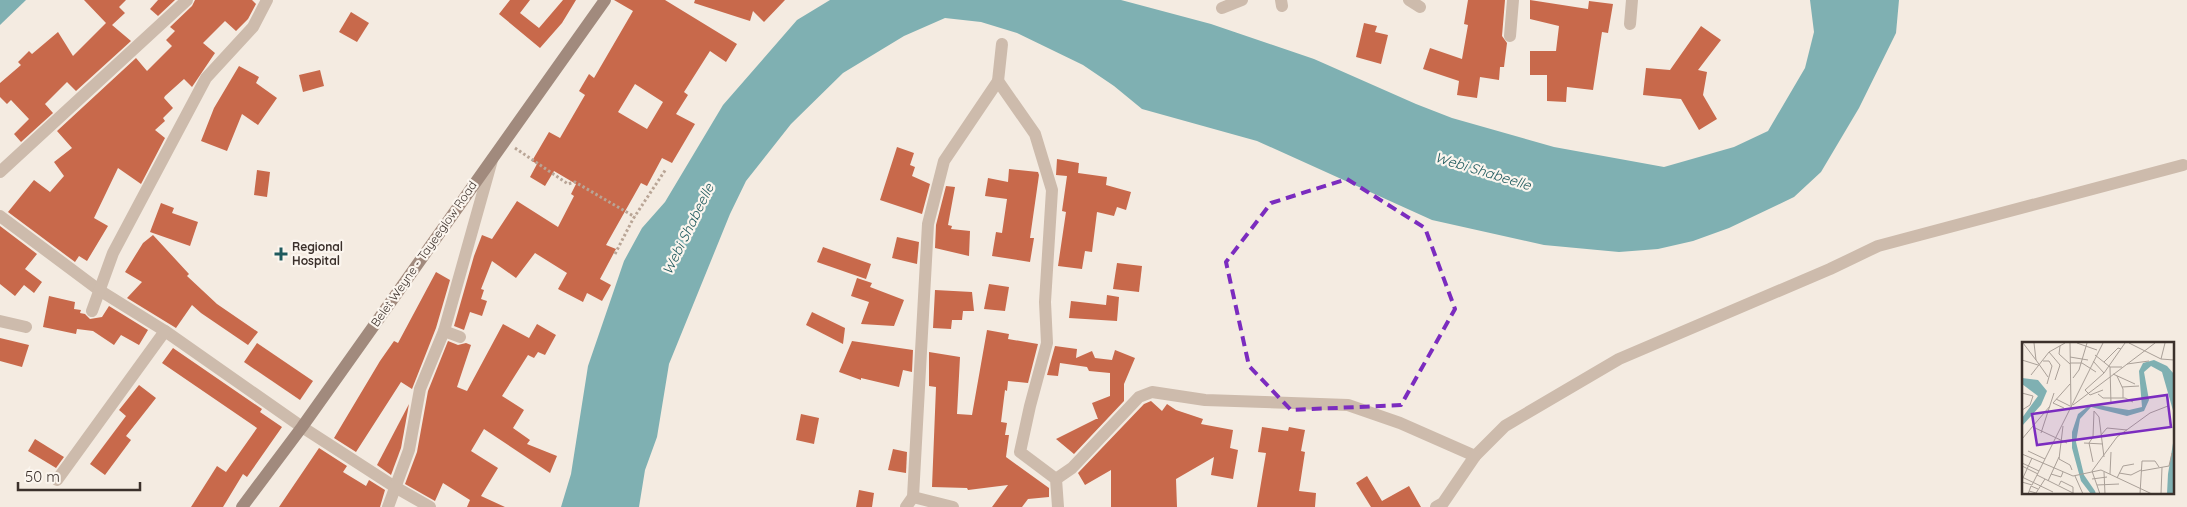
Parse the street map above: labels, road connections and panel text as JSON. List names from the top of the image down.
{
  "streets": {
    "main road": ["Belet Weyne - Tayeeglow Road"]
  },
  "water": ["Webi Shabeelle"],
  "places": {
    "health": ["Regional Hospital"]
  },
  "scale_bar": "50 m"
}
